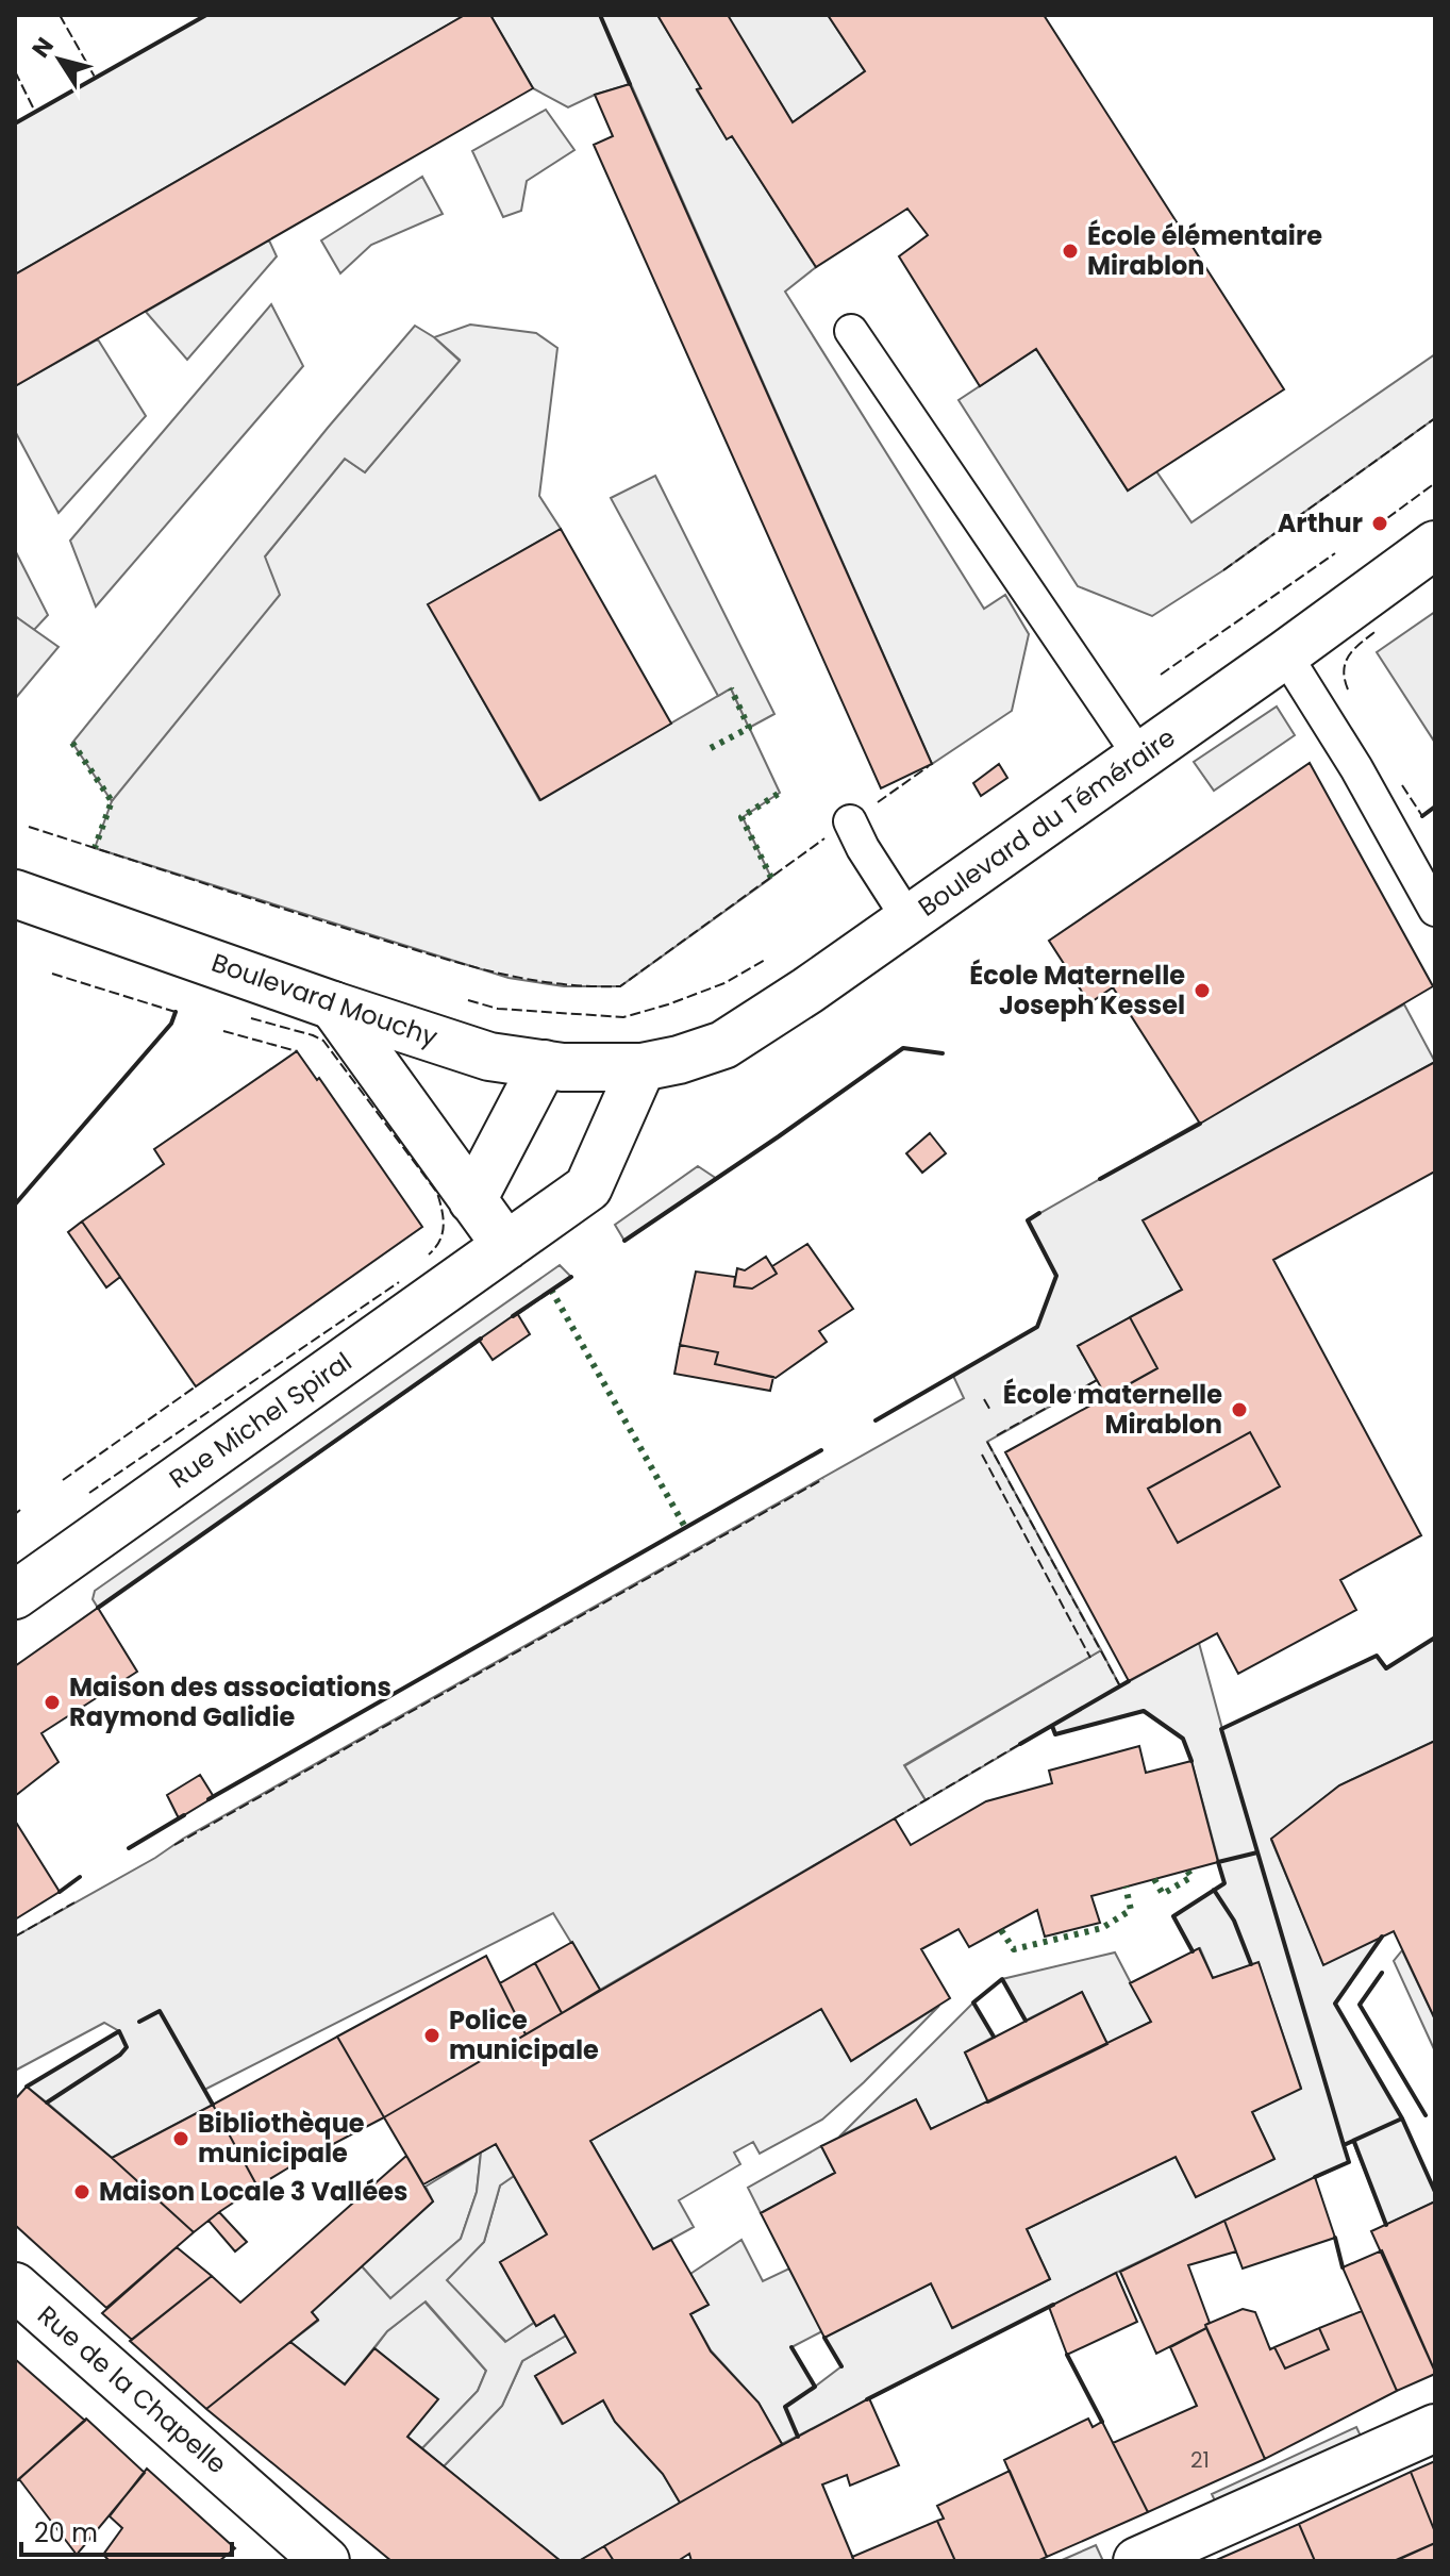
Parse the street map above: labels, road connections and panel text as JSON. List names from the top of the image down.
{
  "streets": {
    "main road": [
      "Boulevard du Téméraire",
      "Boulevard Mouchy",
      "Rue Michel Spiral",
      "Rue de la Chapelle"
    ]
  },
  "crossings": [
    ["Boulevard du Téméraire", "Boulevard Mouchy"],
    ["Boulevard du Téméraire", "Rue Michel Spiral"],
    ["Boulevard Mouchy", "Rue Michel Spiral"]
  ],
  "places": [
    "École élémentaire Mirablon",
    "Arthur",
    "École Maternelle Joseph Kessel",
    "École maternelle Mirablon",
    "Maison des associations Raymond Galidie",
    "Police municipale",
    "Bibliothèque municipale",
    "Maison Locale 3 Vallées"
  ],
  "house_numbers": ["21"],
  "scale_bar": "20 m",
  "north": "top left"
}
